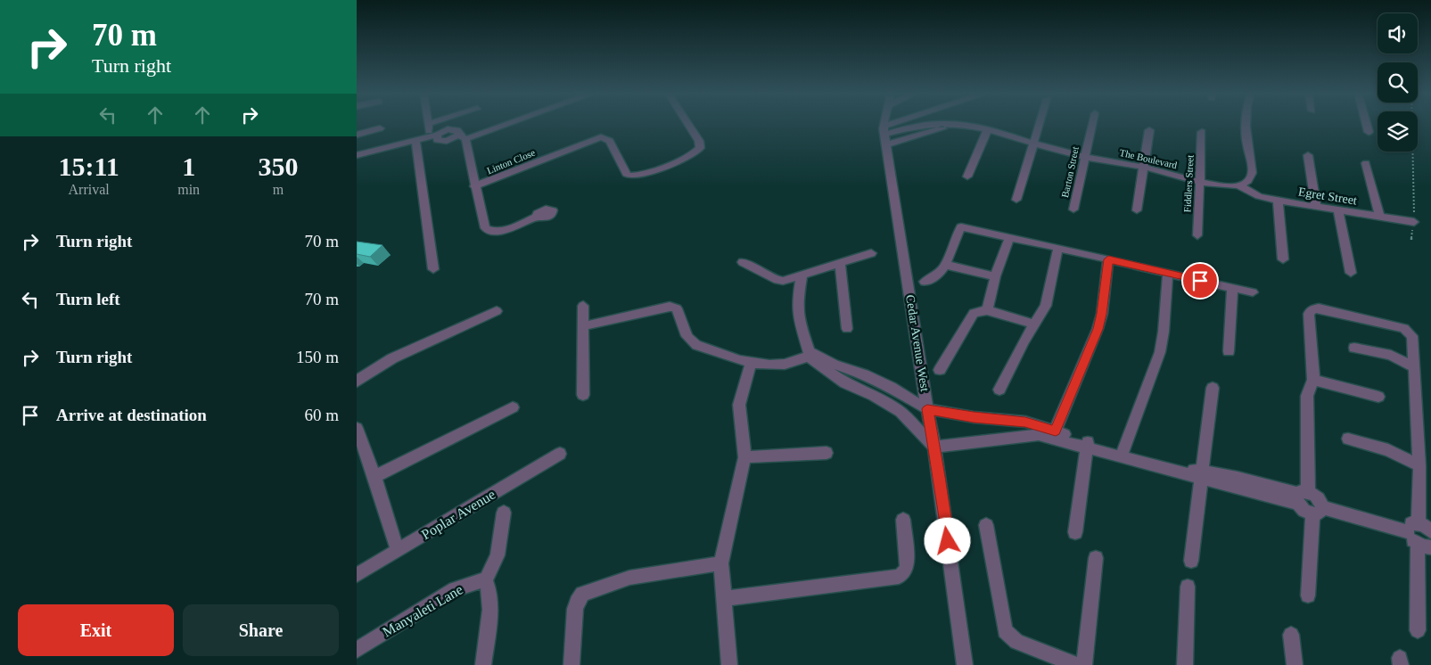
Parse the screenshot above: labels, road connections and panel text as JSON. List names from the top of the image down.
{
  "streets": {
    "street": [
      "The Boulevard",
      "Linton Close",
      "Barton Street",
      "Fiddlers Street",
      "Egret Street",
      "Cedar Avenue West",
      "Poplar Avenue",
      "Manyaleti Lane"
    ]
  },
  "crossings": [
    ["The Boulevard", "Barton Street"],
    ["The Boulevard", "Fiddlers Street"],
    ["The Boulevard", "Egret Street"],
    ["The Boulevard", "Cedar Avenue West"]
  ],
  "page": {
    "turn": ["70 m", "Turn right"],
    "eta": [
      "15:11",
      "Arrival",
      "1",
      "min",
      "350",
      "m"
    ],
    "list": [
      {
        "name": "Turn right",
        "value": "70 m"
      },
      {
        "name": "Turn left",
        "value": "70 m"
      },
      {
        "name": "Turn right",
        "value": "150 m"
      },
      {
        "name": "Arrive at destination",
        "value": "60 m"
      }
    ],
    "buttons": ["Exit", "Share"]
  }
}
